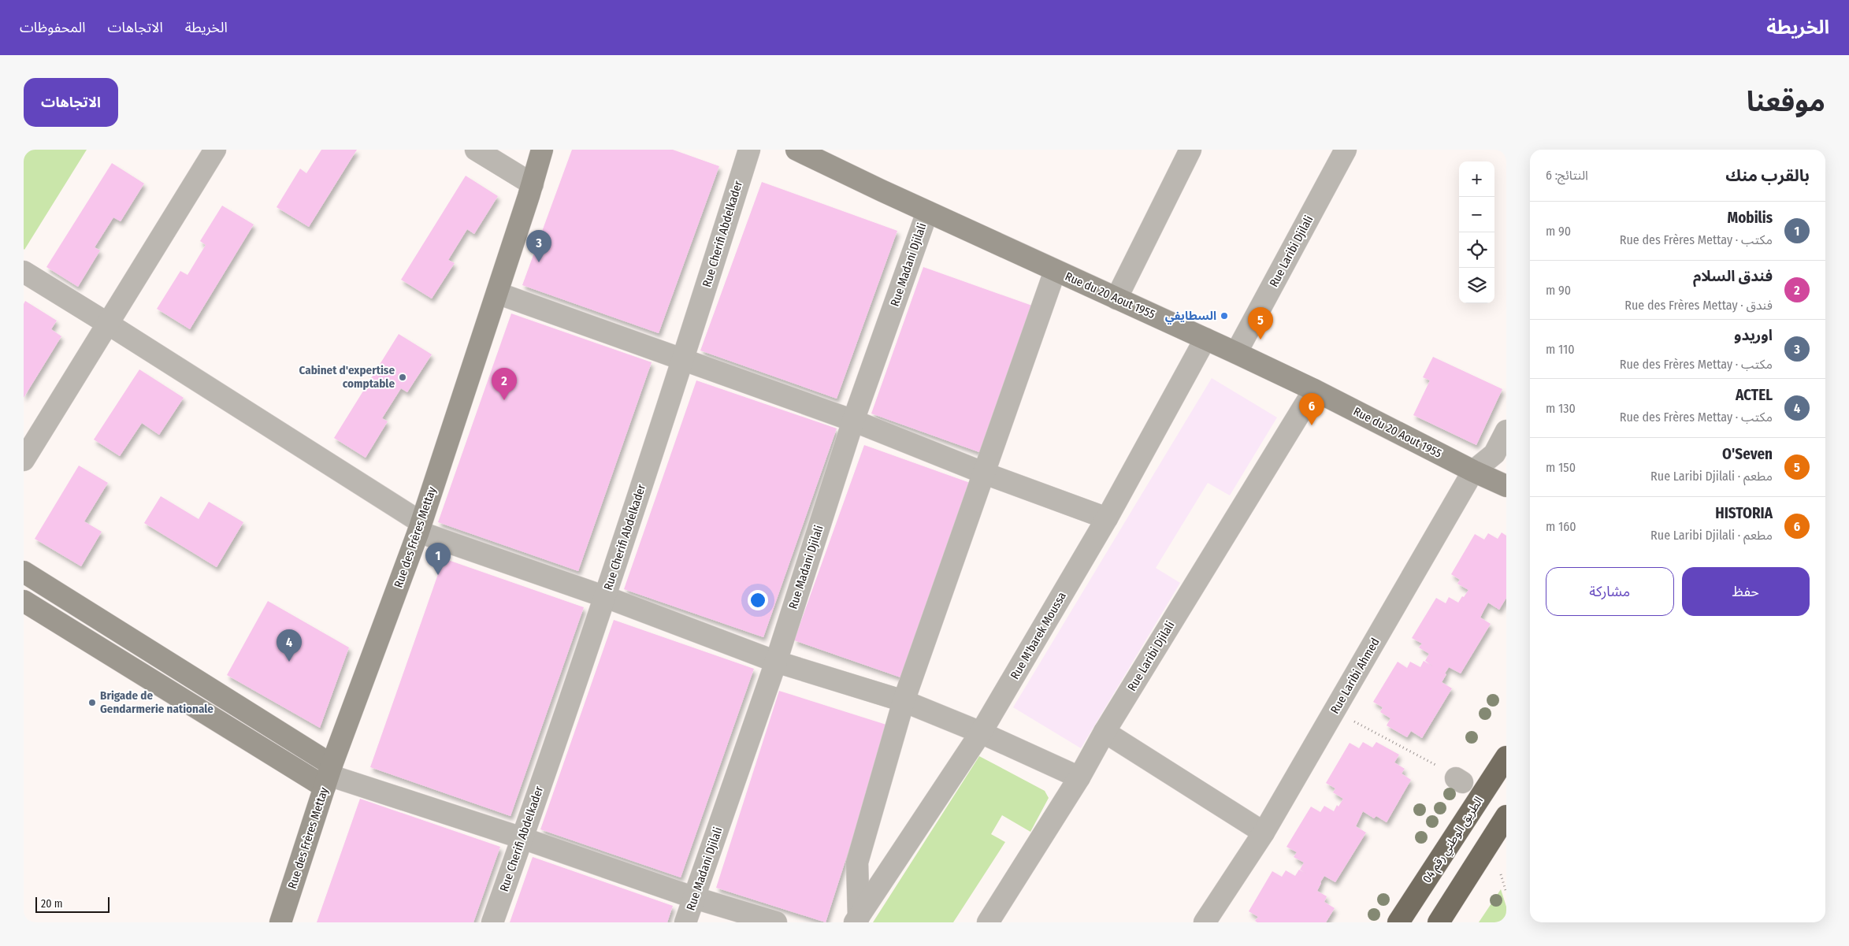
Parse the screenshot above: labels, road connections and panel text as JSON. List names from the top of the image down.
{
  "streets": {
    "highway": ["الطريق الوطني رقم 04"],
    "street": [
      "Rue Cherifi Abdelkader",
      "Rue Laribi Djilali",
      "Rue Madani Djilali",
      "Rue du 20 Aout 1955",
      "Rue des Frères Mettay",
      "Rue M'barek Moussa",
      "Rue Laribi Ahmed"
    ]
  },
  "crossings": [
    ["Rue Laribi Djilali", "Rue du 20 Aout 1955"],
    ["Rue Madani Djilali", "Rue du 20 Aout 1955"],
    ["Rue du 20 Aout 1955", "Rue M'barek Moussa"],
    ["Rue du 20 Aout 1955", "Rue Laribi Ahmed"]
  ],
  "places": ["السطايفي", "Cabinet d'expertise comptable", "Brigade de Gendarmerie nationale"],
  "scale_bar": "20 m",
  "page": {
    "header": "الخريطة",
    "nav": ["الخريطة", "الاتجاهات", "المحفوظات"],
    "title": "موقعنا",
    "buttons": [
      "الاتجاهات",
      ["حفظ", "مشاركة"]
    ],
    "heading": ["بالقرب منك", "النتائج: 6"],
    "map_buttons": ["+", "−"],
    "list": [
      {
        "mark": "1",
        "name": "Mobilis",
        "note": "مكتب · Rue des Frères Mettay",
        "value": "90 m"
      },
      {
        "mark": "2",
        "name": "فندق السلام",
        "note": "فندق · Rue des Frères Mettay",
        "value": "90 m"
      },
      {
        "mark": "3",
        "name": "اوريدو",
        "note": "مكتب · Rue des Frères Mettay",
        "value": "110 m"
      },
      {
        "mark": "4",
        "name": "ACTEL",
        "note": "مكتب · Rue des Frères Mettay",
        "value": "130 m"
      },
      {
        "mark": "5",
        "name": "O'Seven",
        "note": "مطعم · Rue Laribi Djilali",
        "value": "150 m"
      },
      {
        "mark": "6",
        "name": "HISTORIA",
        "note": "مطعم · Rue Laribi Djilali",
        "value": "160 m"
      }
    ],
    "pins": [
      "3",
      "5",
      "2",
      "6",
      "1",
      "4"
    ],
    "scale": "20 m"
  }
}
